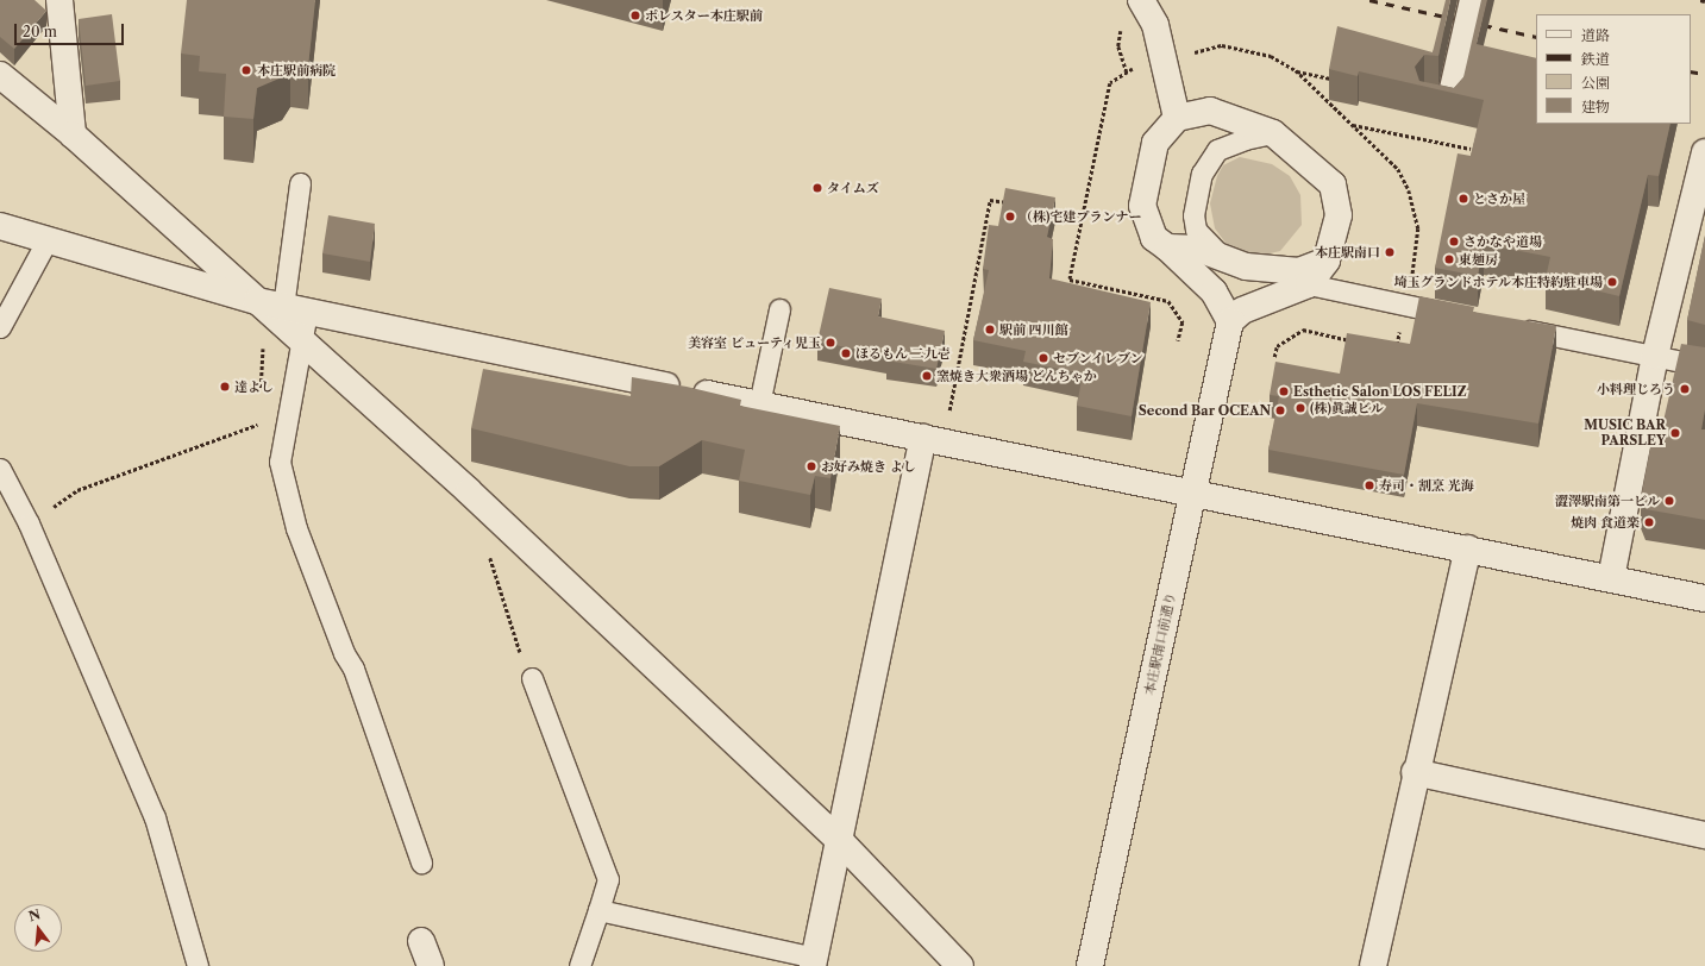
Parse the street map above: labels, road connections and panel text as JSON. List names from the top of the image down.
{
  "streets": {
    "street": ["本庄駅南口前通り"]
  },
  "places": [
    "ポレスター本庄駅前",
    "本庄駅前病院",
    "タイムズ",
    "とさか屋",
    "（株)宅建プランナー",
    "さかなや道場",
    "本庄駅南口",
    "東麺房",
    "埼玉グランドホテル本庄特約駐車場",
    "駅前 四川館",
    "美容室 ビューティ児玉",
    "ほるもん 二九壱",
    "セブンイレブン",
    "窯焼き大衆酒場 どんちゃか",
    "達よし",
    "小料理じろう",
    "Esthetic Salon LOS FELIZ",
    "(株)眞誠ビル",
    "Second Bar OCEAN",
    "MUSIC BAR PARSLEY",
    "お好み焼き よし",
    "寿司・割烹 光海",
    "澀澤駅南第一ビル",
    "焼肉 食道楽"
  ],
  "legend": [
    "道路",
    "鉄道",
    "公園",
    "建物"
  ],
  "scale_bar": "20 m",
  "north": "top"
}
